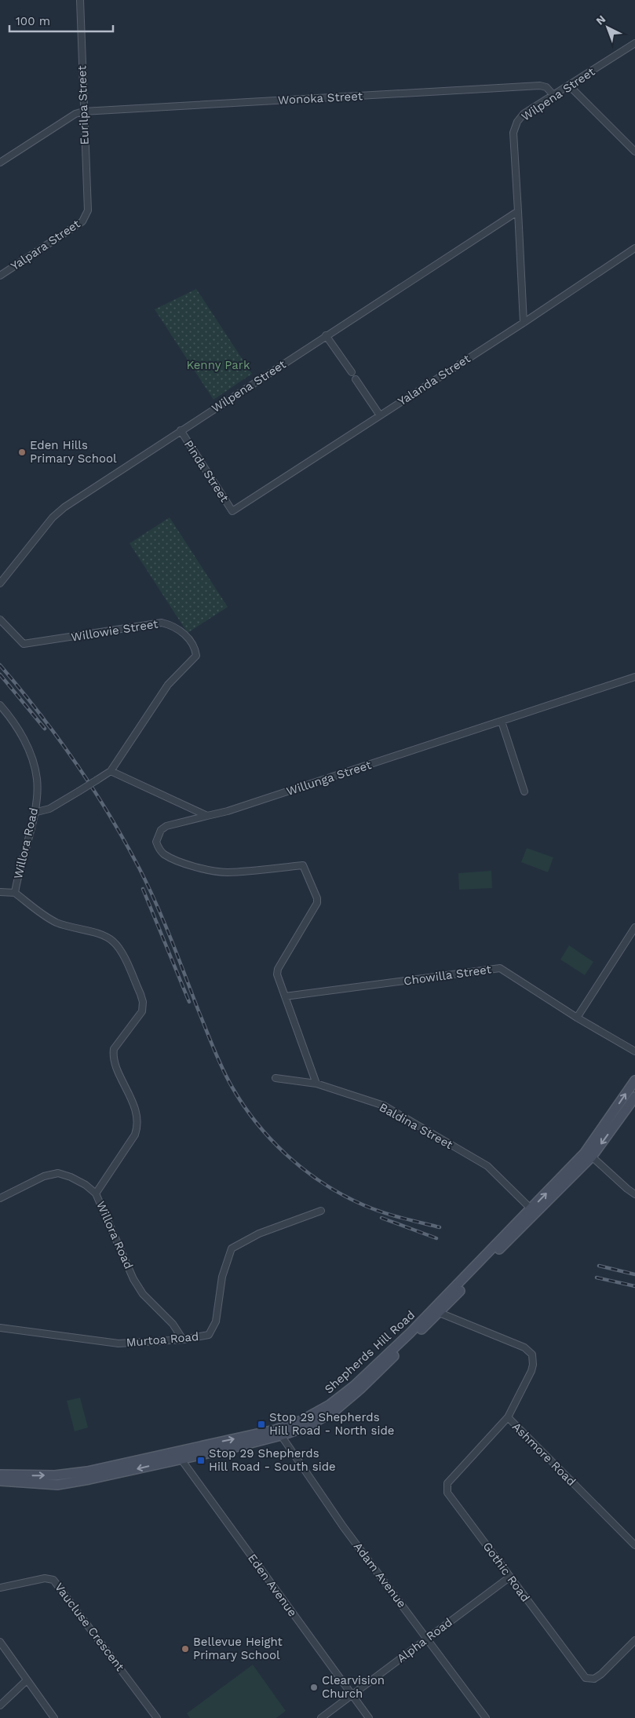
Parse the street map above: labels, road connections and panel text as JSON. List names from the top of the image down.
{
  "streets": {
    "main road": ["Shepherds Hill Road"],
    "street": [
      "Wilpena Street",
      "Wonoka Street",
      "Eurilpa Street",
      "Yalpara Street",
      "Yalanda Street",
      "Pinda Street",
      "Willowie Street",
      "Willunga Street",
      "Willora Road",
      "Chowilla Street",
      "Baldina Street",
      "Murtoa Road",
      "Ashmore Road",
      "Gothic Road",
      "Adam Avenue",
      "Eden Avenue",
      "Vaucluse Crescent",
      "Alpha Road"
    ]
  },
  "crossings": [
    ["Wilpena Street", "Wonoka Street"],
    ["Wilpena Street", "Yalanda Street"],
    ["Wilpena Street", "Pinda Street"],
    ["Wonoka Street", "Eurilpa Street"],
    ["Eurilpa Street", "Yalpara Street"],
    ["Yalanda Street", "Pinda Street"],
    ["Willunga Street", "Chowilla Street"],
    ["Willora Road", "Murtoa Road"],
    ["Baldina Street", "Shepherds Hill Road"],
    ["Shepherds Hill Road", "Ashmore Road"],
    ["Shepherds Hill Road", "Adam Avenue"],
    ["Shepherds Hill Road", "Eden Avenue"],
    ["Ashmore Road", "Gothic Road"],
    ["Gothic Road", "Alpha Road"],
    ["Adam Avenue", "Alpha Road"],
    ["Eden Avenue", "Alpha Road"]
  ],
  "parks": ["Kenny Park"],
  "places": {
    "other": ["Eden Hills Primary School", "Bellevue Height Primary School", "Clearvision Church"],
    "transit": ["Stop 29 Shepherds Hill Road - North side", "Stop 29 Shepherds Hill Road - South side"]
  },
  "scale_bar": "100 m",
  "north": "top left"
}
